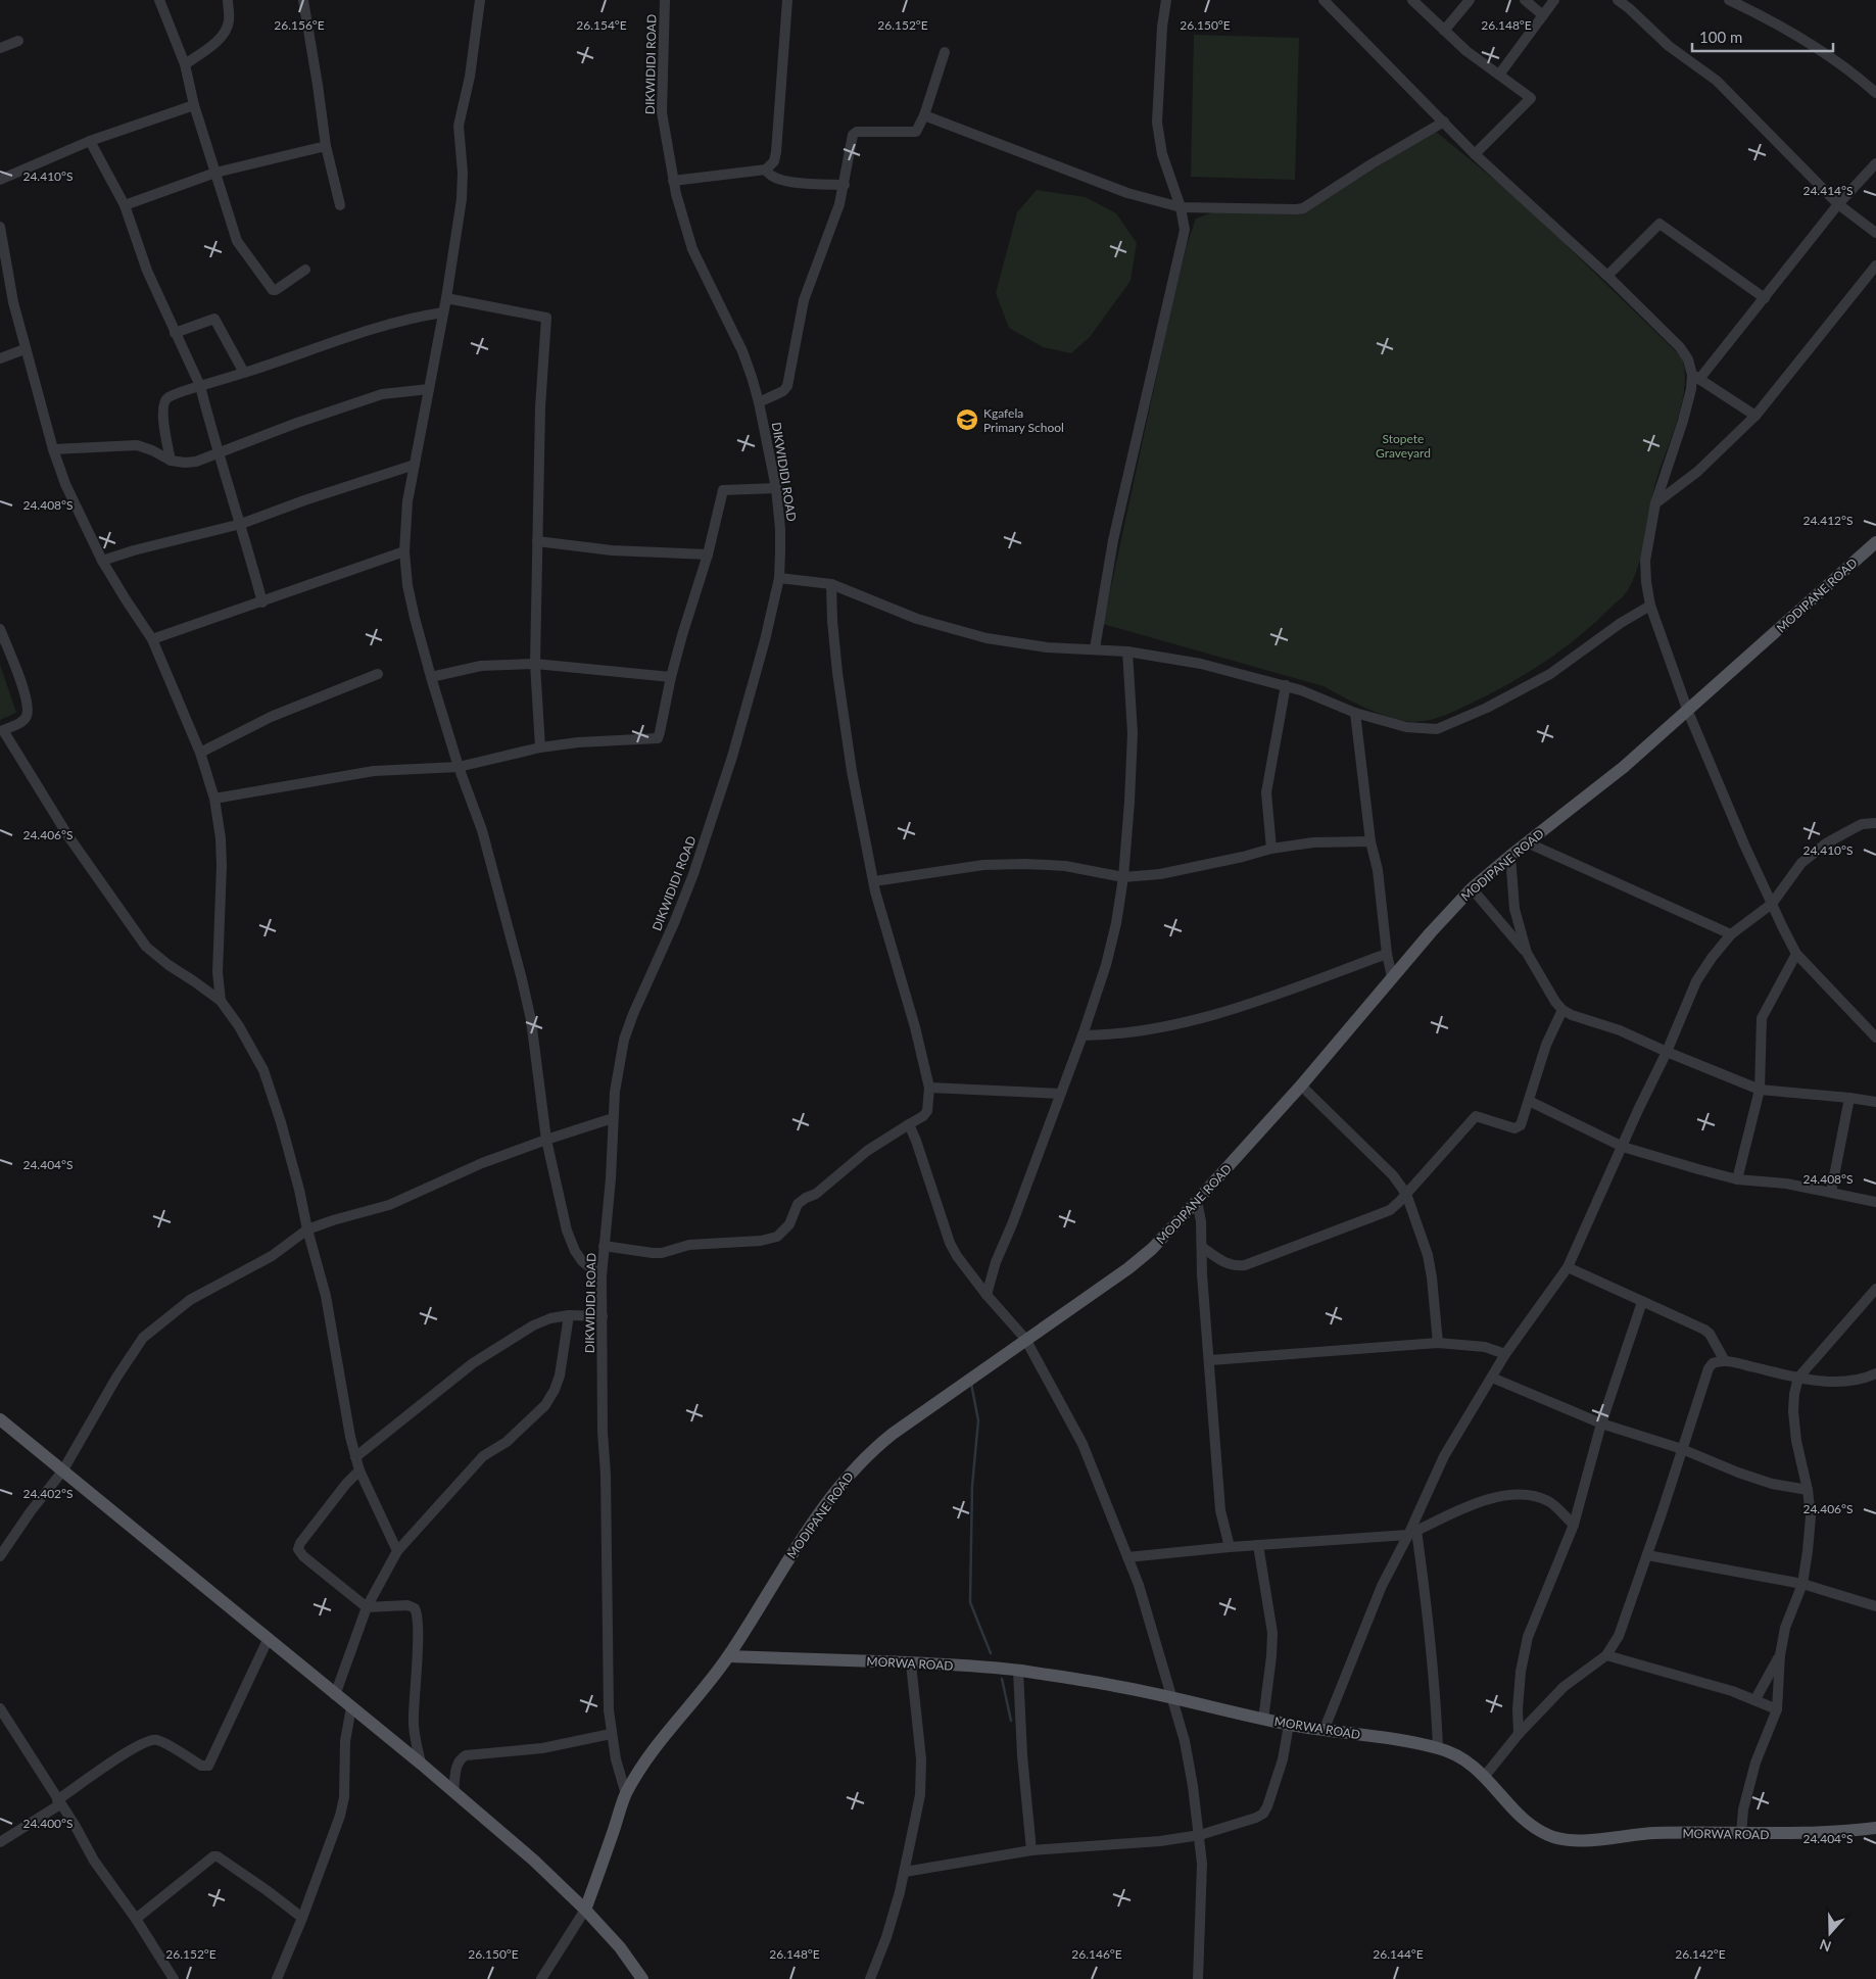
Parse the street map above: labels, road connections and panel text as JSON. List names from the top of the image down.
{
  "streets": {
    "main road": ["MODIPANE ROAD", "MORWA ROAD"],
    "street": ["DIKWIDIDI ROAD"]
  },
  "crossings": [
    ["DIKWIDIDI ROAD", "MODIPANE ROAD"],
    ["MODIPANE ROAD", "MORWA ROAD"]
  ],
  "parks": ["Stopete Graveyard"],
  "places": {
    "school or university": ["Kgafela Primary School"]
  },
  "scale_bar": "100 m",
  "north": "bottom",
  "coordinates": [
    "26.156°E",
    "26.154°E",
    "26.152°E",
    "26.150°E",
    "26.148°E",
    "24.410°S",
    "24.414°S",
    "24.408°S",
    "24.412°S",
    "24.406°S",
    "24.404°S",
    "24.402°S",
    "24.400°S",
    "26.146°E",
    "26.144°E",
    "26.142°E"
  ]
}
